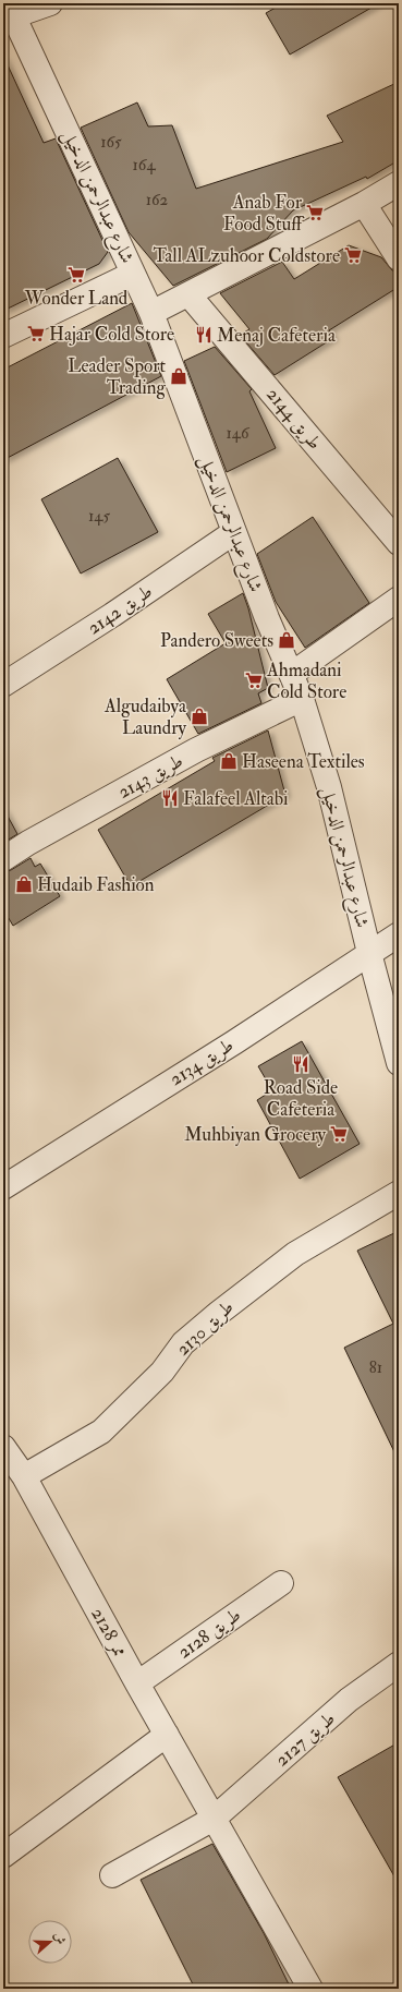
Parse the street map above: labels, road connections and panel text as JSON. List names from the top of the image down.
{
  "streets": {
    "street": [
      "شارع عبدالرحمن الدخيل",
      "طريق 2144",
      "طريق 2142",
      "طريق 2143",
      "طريق 2134",
      "طريق 2130",
      "ممر 2128",
      "طريق 2128",
      "طريق 2127"
    ]
  },
  "crossings": [
    ["شارع عبدالرحمن الدخيل", "طريق 2142"],
    ["شارع عبدالرحمن الدخيل", "طريق 2143"],
    ["شارع عبدالرحمن الدخيل", "طريق 2134"],
    ["طريق 2130", "ممر 2128"],
    ["ممر 2128", "طريق 2128"],
    ["ممر 2128", "طريق 2127"]
  ],
  "places": {
    "supermarket": [
      "Anab For Food Stuff",
      "Tall ALzuhoor Coldstore",
      "Wonder Land",
      "Hajar Cold Store",
      "Ahmadani Cold Store",
      "Muhbiyan Grocery"
    ],
    "restaurant": ["Menaj Cafeteria", "Falafeel Altabi", "Road Side Cafeteria"],
    "shop": [
      "Leader Sport Trading",
      "Pandero Sweets",
      "Algudaibya Laundry",
      "Haseena Textiles",
      "Hudaib Fashion"
    ]
  },
  "house_numbers": [
    "165",
    "164",
    "162",
    "146",
    "145",
    "81"
  ],
  "north": "right"
}
